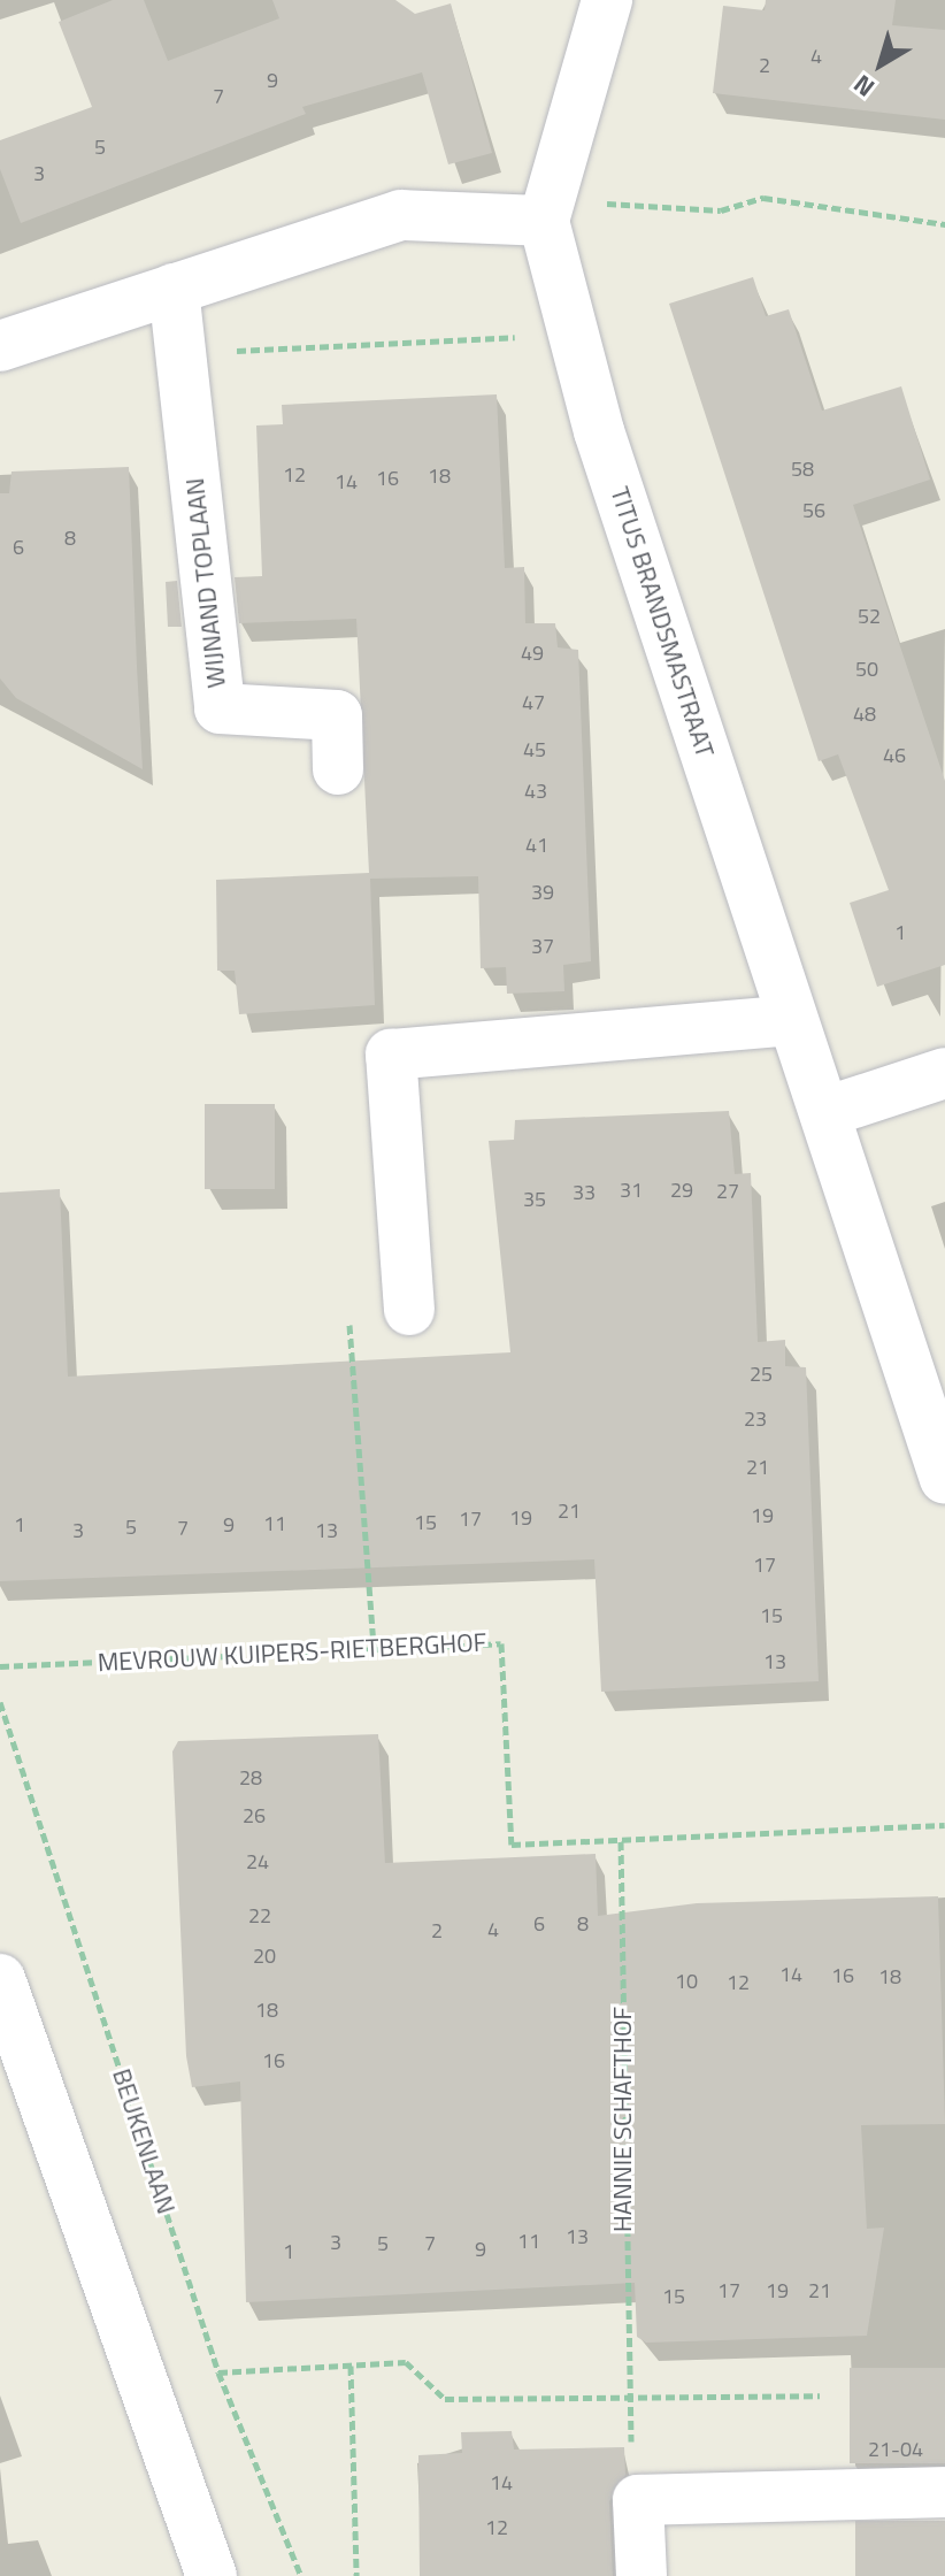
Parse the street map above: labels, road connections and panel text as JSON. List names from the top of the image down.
{
  "streets": {
    "street": ["WIJNAND TOPLAAN", "TITUS BRANDSMASTRAAT"],
    "path": ["MEVROUW KUIPERS-RIETBERGHOF", "HANNIE SCHAFTHOF", "BEUKENLAAN"]
  },
  "crossings": [
    ["MEVROUW KUIPERS-RIETBERGHOF", "HANNIE SCHAFTHOF"]
  ],
  "house_numbers": [
    "4",
    "2",
    "9",
    "7",
    "5",
    "3",
    "58",
    "12",
    "18",
    "16",
    "14",
    "56",
    "8",
    "6",
    "52",
    "49",
    "50",
    "47",
    "48",
    "45",
    "46",
    "43",
    "41",
    "39",
    "1",
    "37",
    "31",
    "29",
    "27",
    "33",
    "35",
    "25",
    "23",
    "21",
    "21",
    "19",
    "19",
    "17",
    "15",
    "11",
    "1",
    "9",
    "5",
    "7",
    "3",
    "13",
    "17",
    "15",
    "13",
    "28",
    "26",
    "24",
    "22",
    "6",
    "8",
    "4",
    "2",
    "20",
    "14",
    "16",
    "18",
    "10",
    "12",
    "18",
    "16",
    "13",
    "11",
    "3",
    "5",
    "7",
    "9",
    "1",
    "17",
    "19",
    "21",
    "15",
    "21-04",
    "14",
    "12"
  ],
  "north": "bottom left"
}
